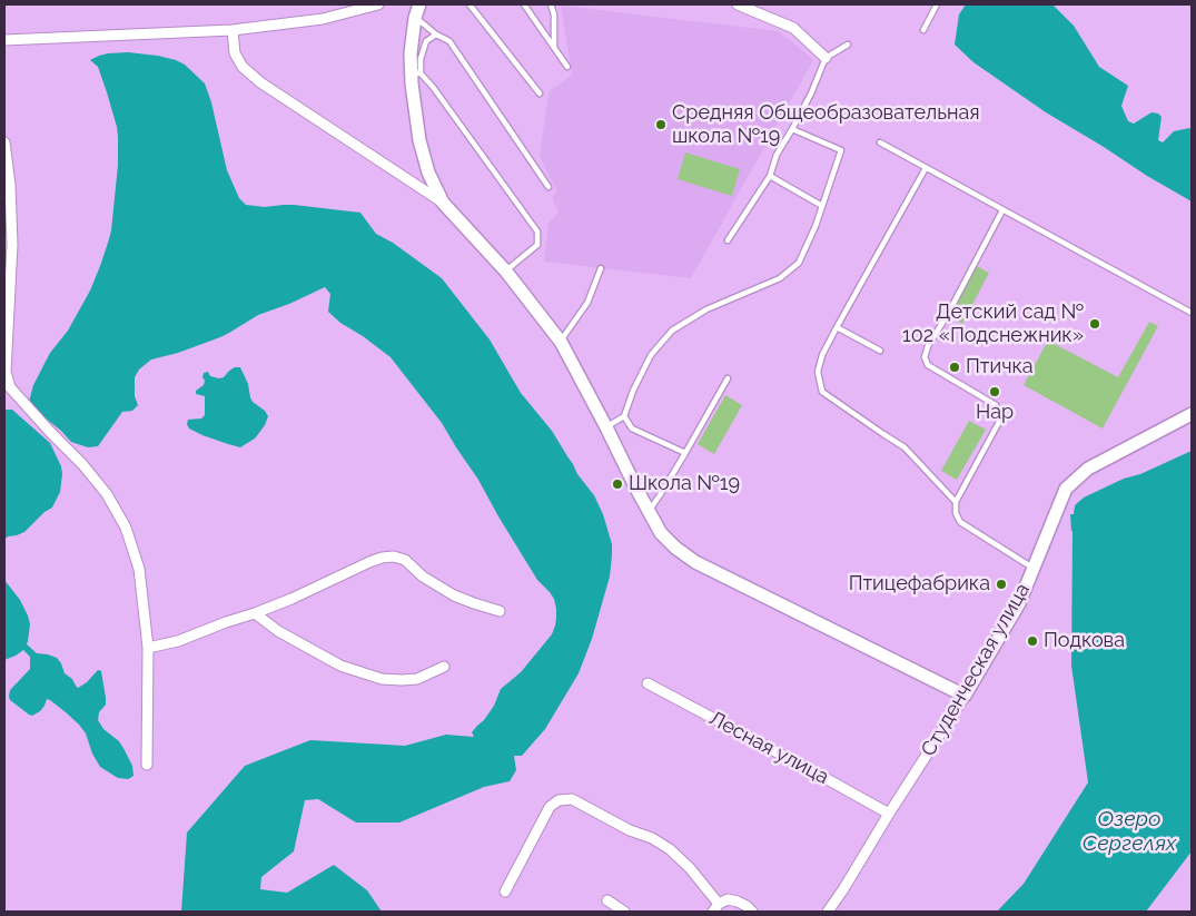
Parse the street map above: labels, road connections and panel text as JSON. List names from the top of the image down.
{
  "streets": {
    "street": ["Студенческая улица", "Лесная улица"]
  },
  "crossings": [
    ["Студенческая улица", "Лесная улица"]
  ],
  "water": ["Озеро Сергелях"],
  "places": [
    "Средняя Общеобразовательная школа №19",
    "Детский сад № 102 «Подснежник»",
    "Птичка",
    "Нар",
    "Школа №19",
    "Птицефабрика",
    "Подкова"
  ]
}
